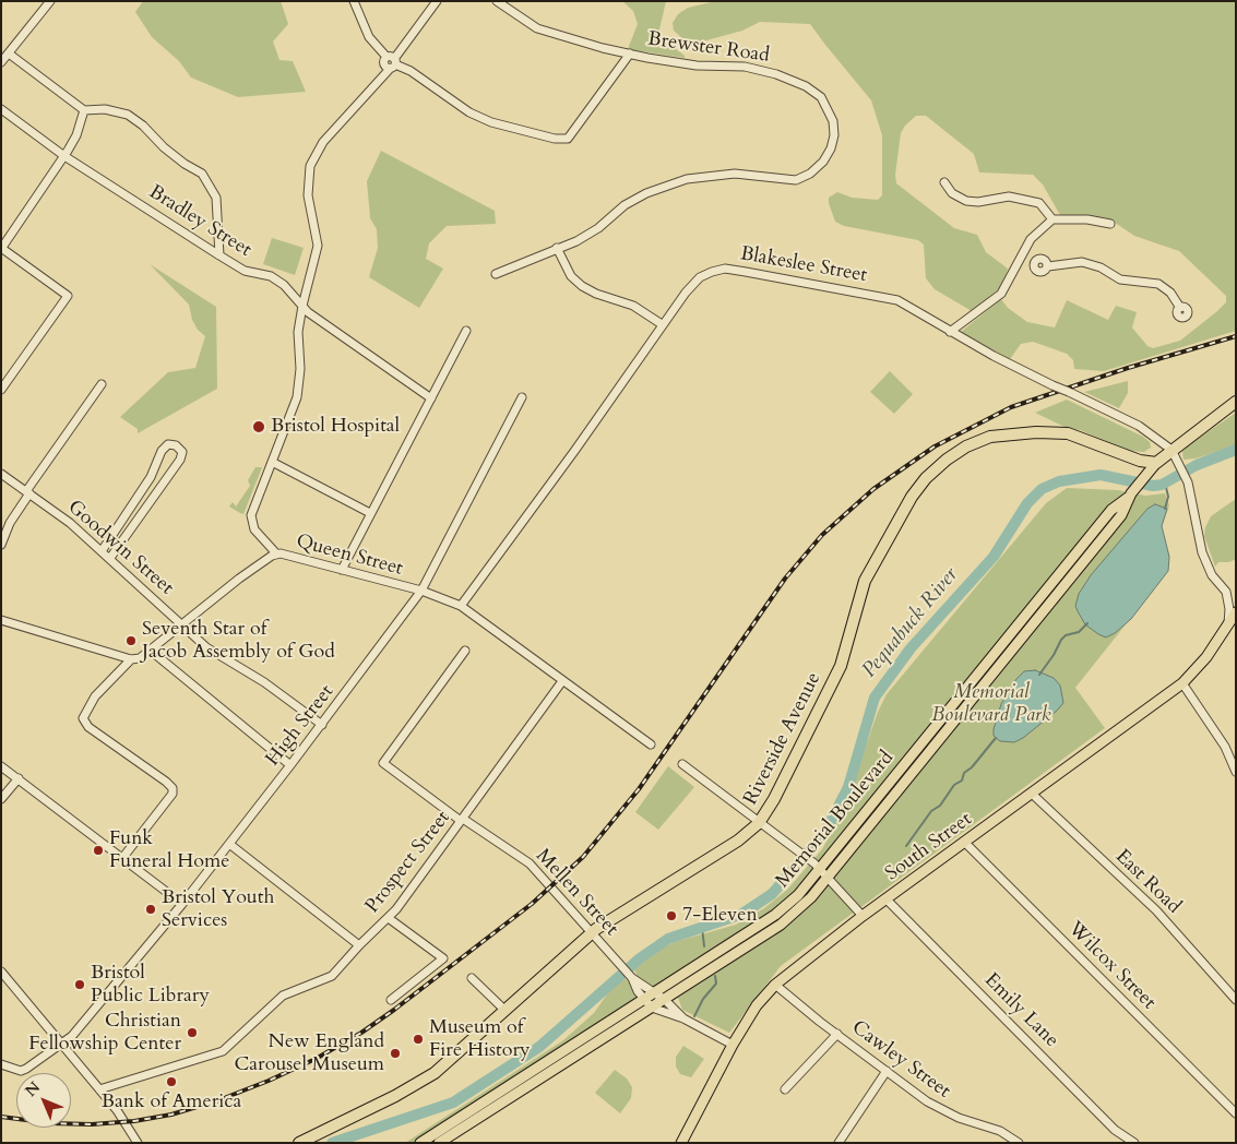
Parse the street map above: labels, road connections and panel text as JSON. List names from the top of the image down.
{
  "streets": {
    "highway": ["Riverside Avenue"],
    "main road": ["Memorial Boulevard", "South Street"],
    "street": [
      "Brewster Road",
      "Bradley Street",
      "Blakeslee Street",
      "Goodwin Street",
      "Queen Street",
      "High Street",
      "Prospect Street",
      "East Road",
      "Mellen Street",
      "Wilcox Street",
      "Emily Lane",
      "Cawley Street"
    ]
  },
  "crossings": [
    ["Blakeslee Street", "Queen Street"],
    ["Goodwin Street", "Queen Street"],
    ["Goodwin Street", "High Street"],
    ["Queen Street", "High Street"],
    ["Queen Street", "Prospect Street"],
    ["Riverside Avenue", "Memorial Boulevard"],
    ["Riverside Avenue", "Mellen Street"],
    ["Memorial Boulevard", "Mellen Street"],
    ["South Street", "East Road"],
    ["South Street", "Mellen Street"],
    ["South Street", "Wilcox Street"],
    ["South Street", "Emily Lane"],
    ["South Street", "Cawley Street"],
    ["Prospect Street", "Mellen Street"]
  ],
  "water": ["Pequabuck River"],
  "parks": ["Memorial Boulevard Park"],
  "places": [
    "Bristol Hospital",
    "Seventh Star of Jacob Assembly of God",
    "Funk Funeral Home",
    "Bristol Youth Services",
    "7-Eleven",
    "Bristol Public Library",
    "Christian Fellowship Center",
    "Museum of Fire History",
    "New England Carousel Museum",
    "Bank of America"
  ],
  "north": "top left"
}
